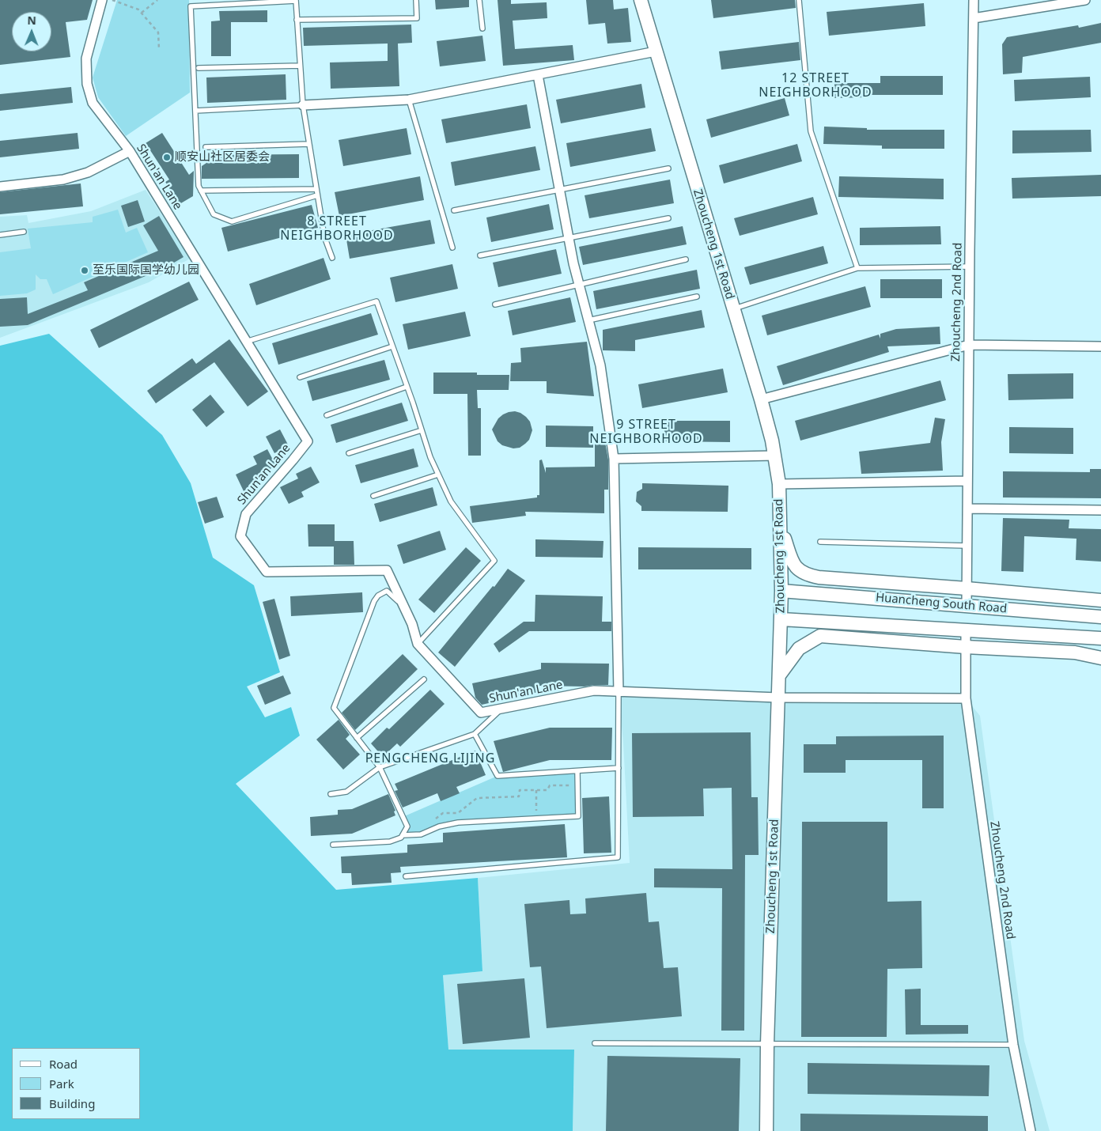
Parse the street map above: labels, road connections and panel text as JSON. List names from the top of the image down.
{
  "streets": {
    "street": [
      "Shun'an Lane",
      "Zhoucheng 1st Road",
      "Zhoucheng 2nd Road",
      "Huancheng South Road"
    ]
  },
  "crossings": [
    ["Shun'an Lane", "Zhoucheng 1st Road"],
    ["Shun'an Lane", "Zhoucheng 2nd Road"],
    ["Zhoucheng 1st Road", "Huancheng South Road"],
    ["Zhoucheng 2nd Road", "Huancheng South Road"]
  ],
  "districts": [
    "12 STREET NEIGHBORHOOD",
    "8 STREET NEIGHBORHOOD",
    "9 STREET NEIGHBORHOOD",
    "PENGCHENG LIJING"
  ],
  "places": ["顺安山社区居委会", "至乐国际国学幼儿园"],
  "legend": ["Road", "Park", "Building"],
  "north": "top"
}
